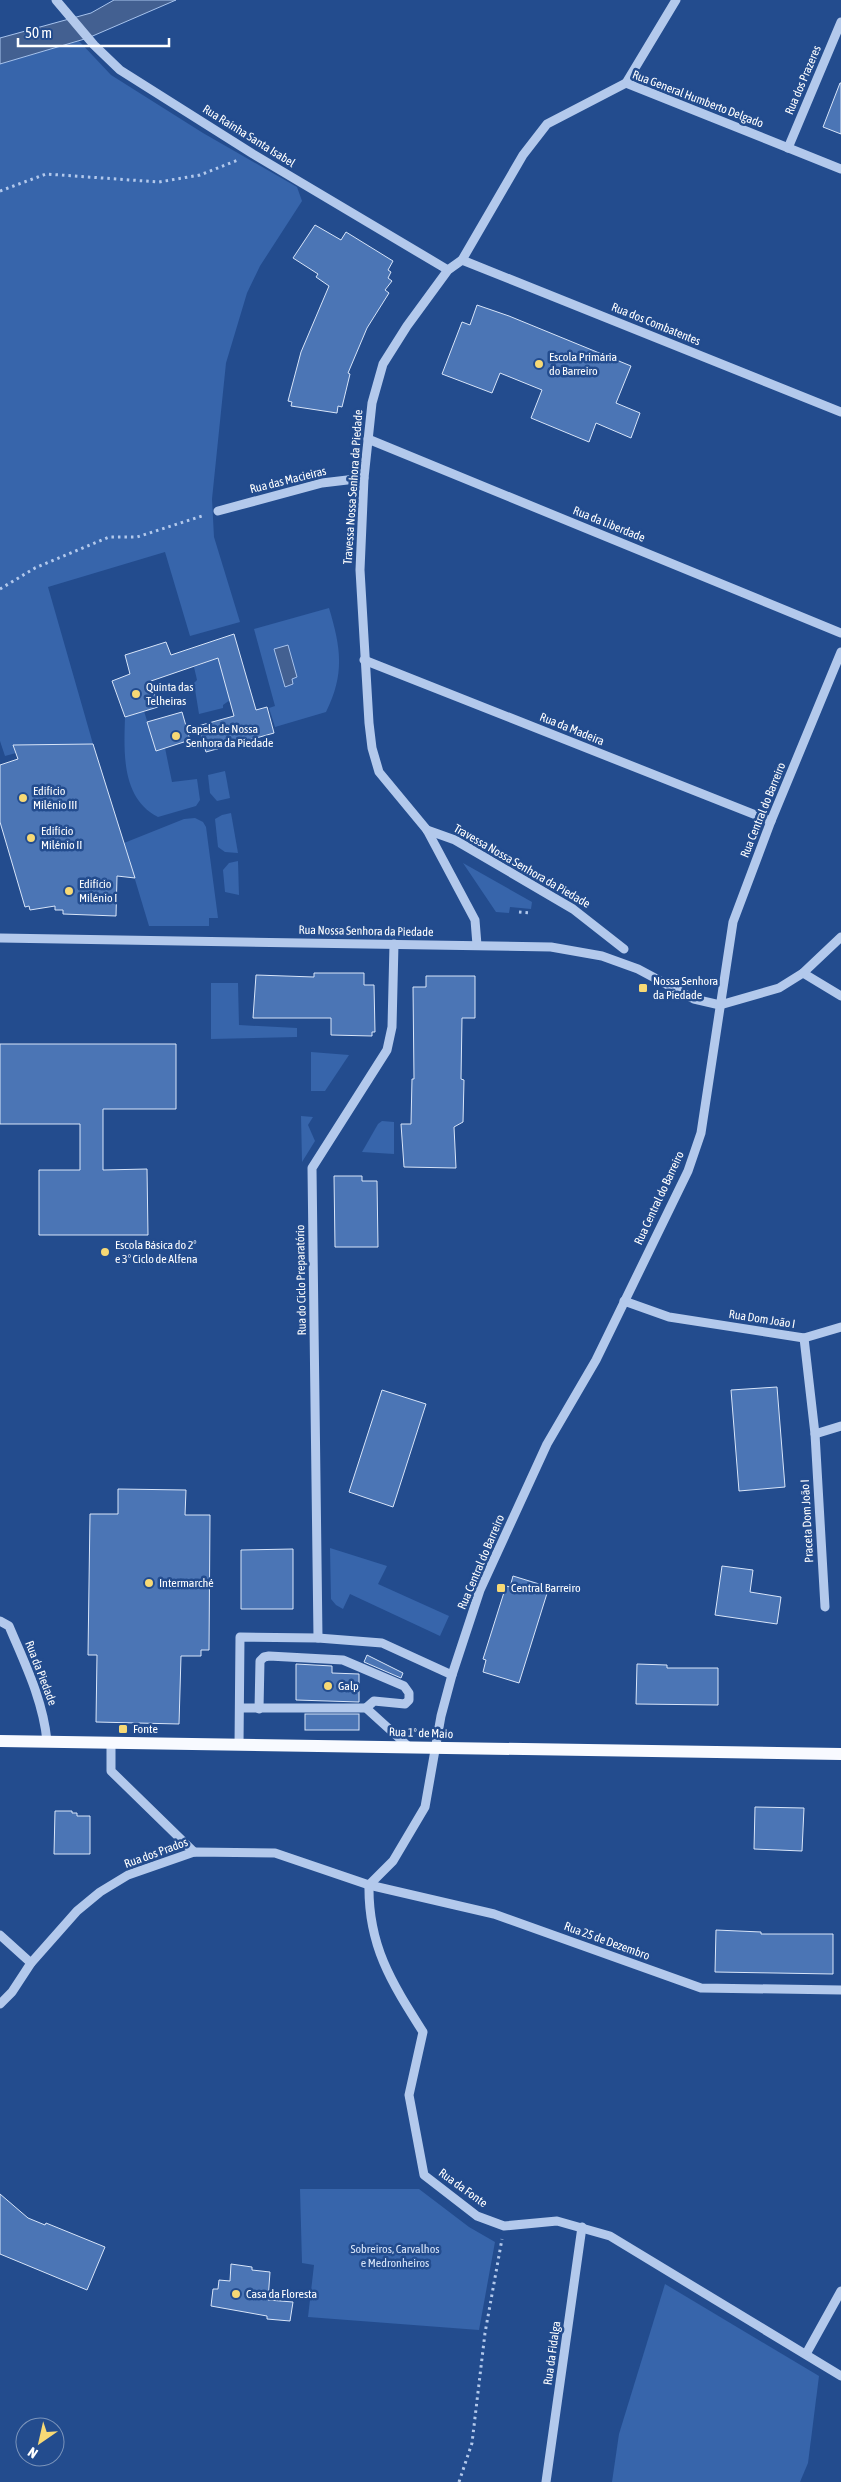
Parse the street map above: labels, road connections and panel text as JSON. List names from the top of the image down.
{
  "streets": {
    "main road": ["Rua 1º de Maio"],
    "street": [
      "Rua dos Prazeres",
      "Rua General Humberto Delgado",
      "Rua Rainha Santa Isabel",
      "Rua dos Combatentes",
      "Rua das Macieiras",
      "Travessa Nossa Senhora da Piedade",
      "Rua da Liberdade",
      "Rua da Madeira",
      "Rua Central do Barreiro",
      "Rua Nossa Senhora da Piedade",
      "Rua do Ciclo Preparatório",
      "Rua Dom João I",
      "Praceta Dom João I",
      "Rua da Piedade",
      "Rua dos Prados",
      "Rua 25 de Dezembro",
      "Rua da Fonte",
      "Rua da Fidalga"
    ]
  },
  "crossings": [
    ["Rua dos Prazeres", "Rua General Humberto Delgado"],
    ["Rua General Humberto Delgado", "Rua Rainha Santa Isabel"],
    ["Rua General Humberto Delgado", "Rua dos Combatentes"],
    ["Rua General Humberto Delgado", "Travessa Nossa Senhora da Piedade"],
    ["Rua Rainha Santa Isabel", "Travessa Nossa Senhora da Piedade"],
    ["Rua das Macieiras", "Travessa Nossa Senhora da Piedade"],
    ["Travessa Nossa Senhora da Piedade", "Rua da Liberdade"],
    ["Travessa Nossa Senhora da Piedade", "Rua da Madeira"],
    ["Travessa Nossa Senhora da Piedade", "Rua Nossa Senhora da Piedade"],
    ["Rua da Madeira", "Rua Central do Barreiro"],
    ["Rua Central do Barreiro", "Rua Nossa Senhora da Piedade"],
    ["Rua Central do Barreiro", "Rua Dom João I"],
    ["Rua Central do Barreiro", "Rua 1º de Maio"],
    ["Rua Central do Barreiro", "Rua dos Prados"],
    ["Rua Central do Barreiro", "Rua 25 de Dezembro"],
    ["Rua Central do Barreiro", "Rua da Fonte"],
    ["Rua Nossa Senhora da Piedade", "Rua do Ciclo Preparatório"],
    ["Rua Dom João I", "Praceta Dom João I"],
    ["Rua da Piedade", "Rua 1º de Maio"],
    ["Rua dos Prados", "Rua 25 de Dezembro"],
    ["Rua dos Prados", "Rua da Fonte"],
    ["Rua 25 de Dezembro", "Rua da Fonte"],
    ["Rua da Fonte", "Rua da Fidalga"]
  ],
  "parks": ["Sobreiros, Carvalhos e Medronheiros"],
  "places": {
    "other": [
      "Escola Primária do Barreiro",
      "Quinta das Telheiras",
      "Capela de Nossa Senhora da Piedade",
      "Edifício Milénio III",
      "Edifício Milénio II",
      "Edifício Milénio I",
      "Escola Básica do 2º e 3º Ciclo de Alfena",
      "Intermarché",
      "Galp",
      "Casa da Floresta"
    ],
    "transit": ["Nossa Senhora da Piedade", "Central Barreiro", "Fonte"]
  },
  "scale_bar": "50 m",
  "north": "bottom left"
}
